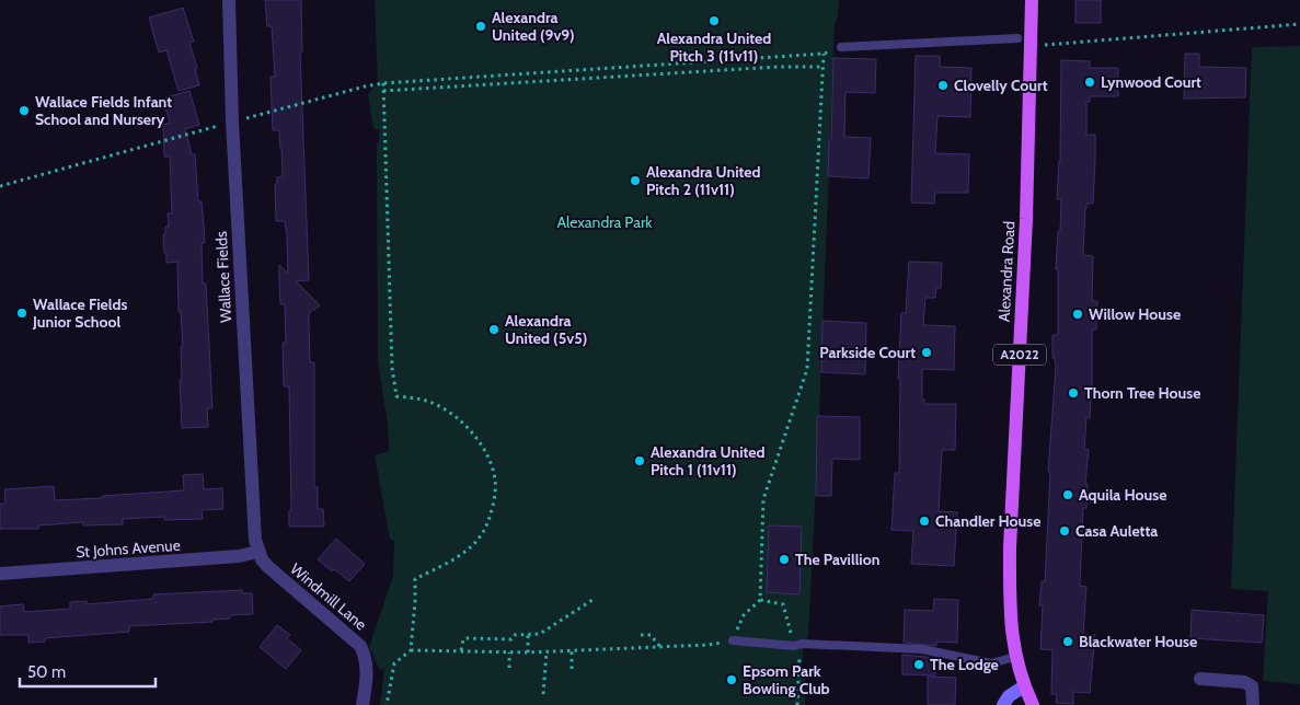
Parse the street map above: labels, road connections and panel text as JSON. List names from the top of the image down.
{
  "streets": {
    "main road": ["Alexandra Road", "A2022"],
    "street": ["Wallace Fields", "St Johns Avenue", "Windmill Lane"]
  },
  "crossings": [
    ["Wallace Fields", "St Johns Avenue"],
    ["Wallace Fields", "Windmill Lane"],
    ["St Johns Avenue", "Windmill Lane"]
  ],
  "parks": ["Alexandra Park"],
  "places": [
    "Alexandra United Pitch 3 (11v11)",
    "Alexandra United (9v9)",
    "Lynwood Court",
    "Clovelly Court",
    "Wallace Fields Infant School and Nursery",
    "Alexandra United Pitch 2 (11v11)",
    "Wallace Fields Junior School",
    "Willow House",
    "Alexandra United (5v5)",
    "Parkside Court",
    "Thorn Tree House",
    "Alexandra United Pitch 1 (11v11)",
    "Aquila House",
    "Chandler House",
    "Casa Auletta",
    "The Pavillion",
    "Blackwater House",
    "The Lodge",
    "Epsom Park Bowling Club"
  ],
  "scale_bar": "50 m"
}
